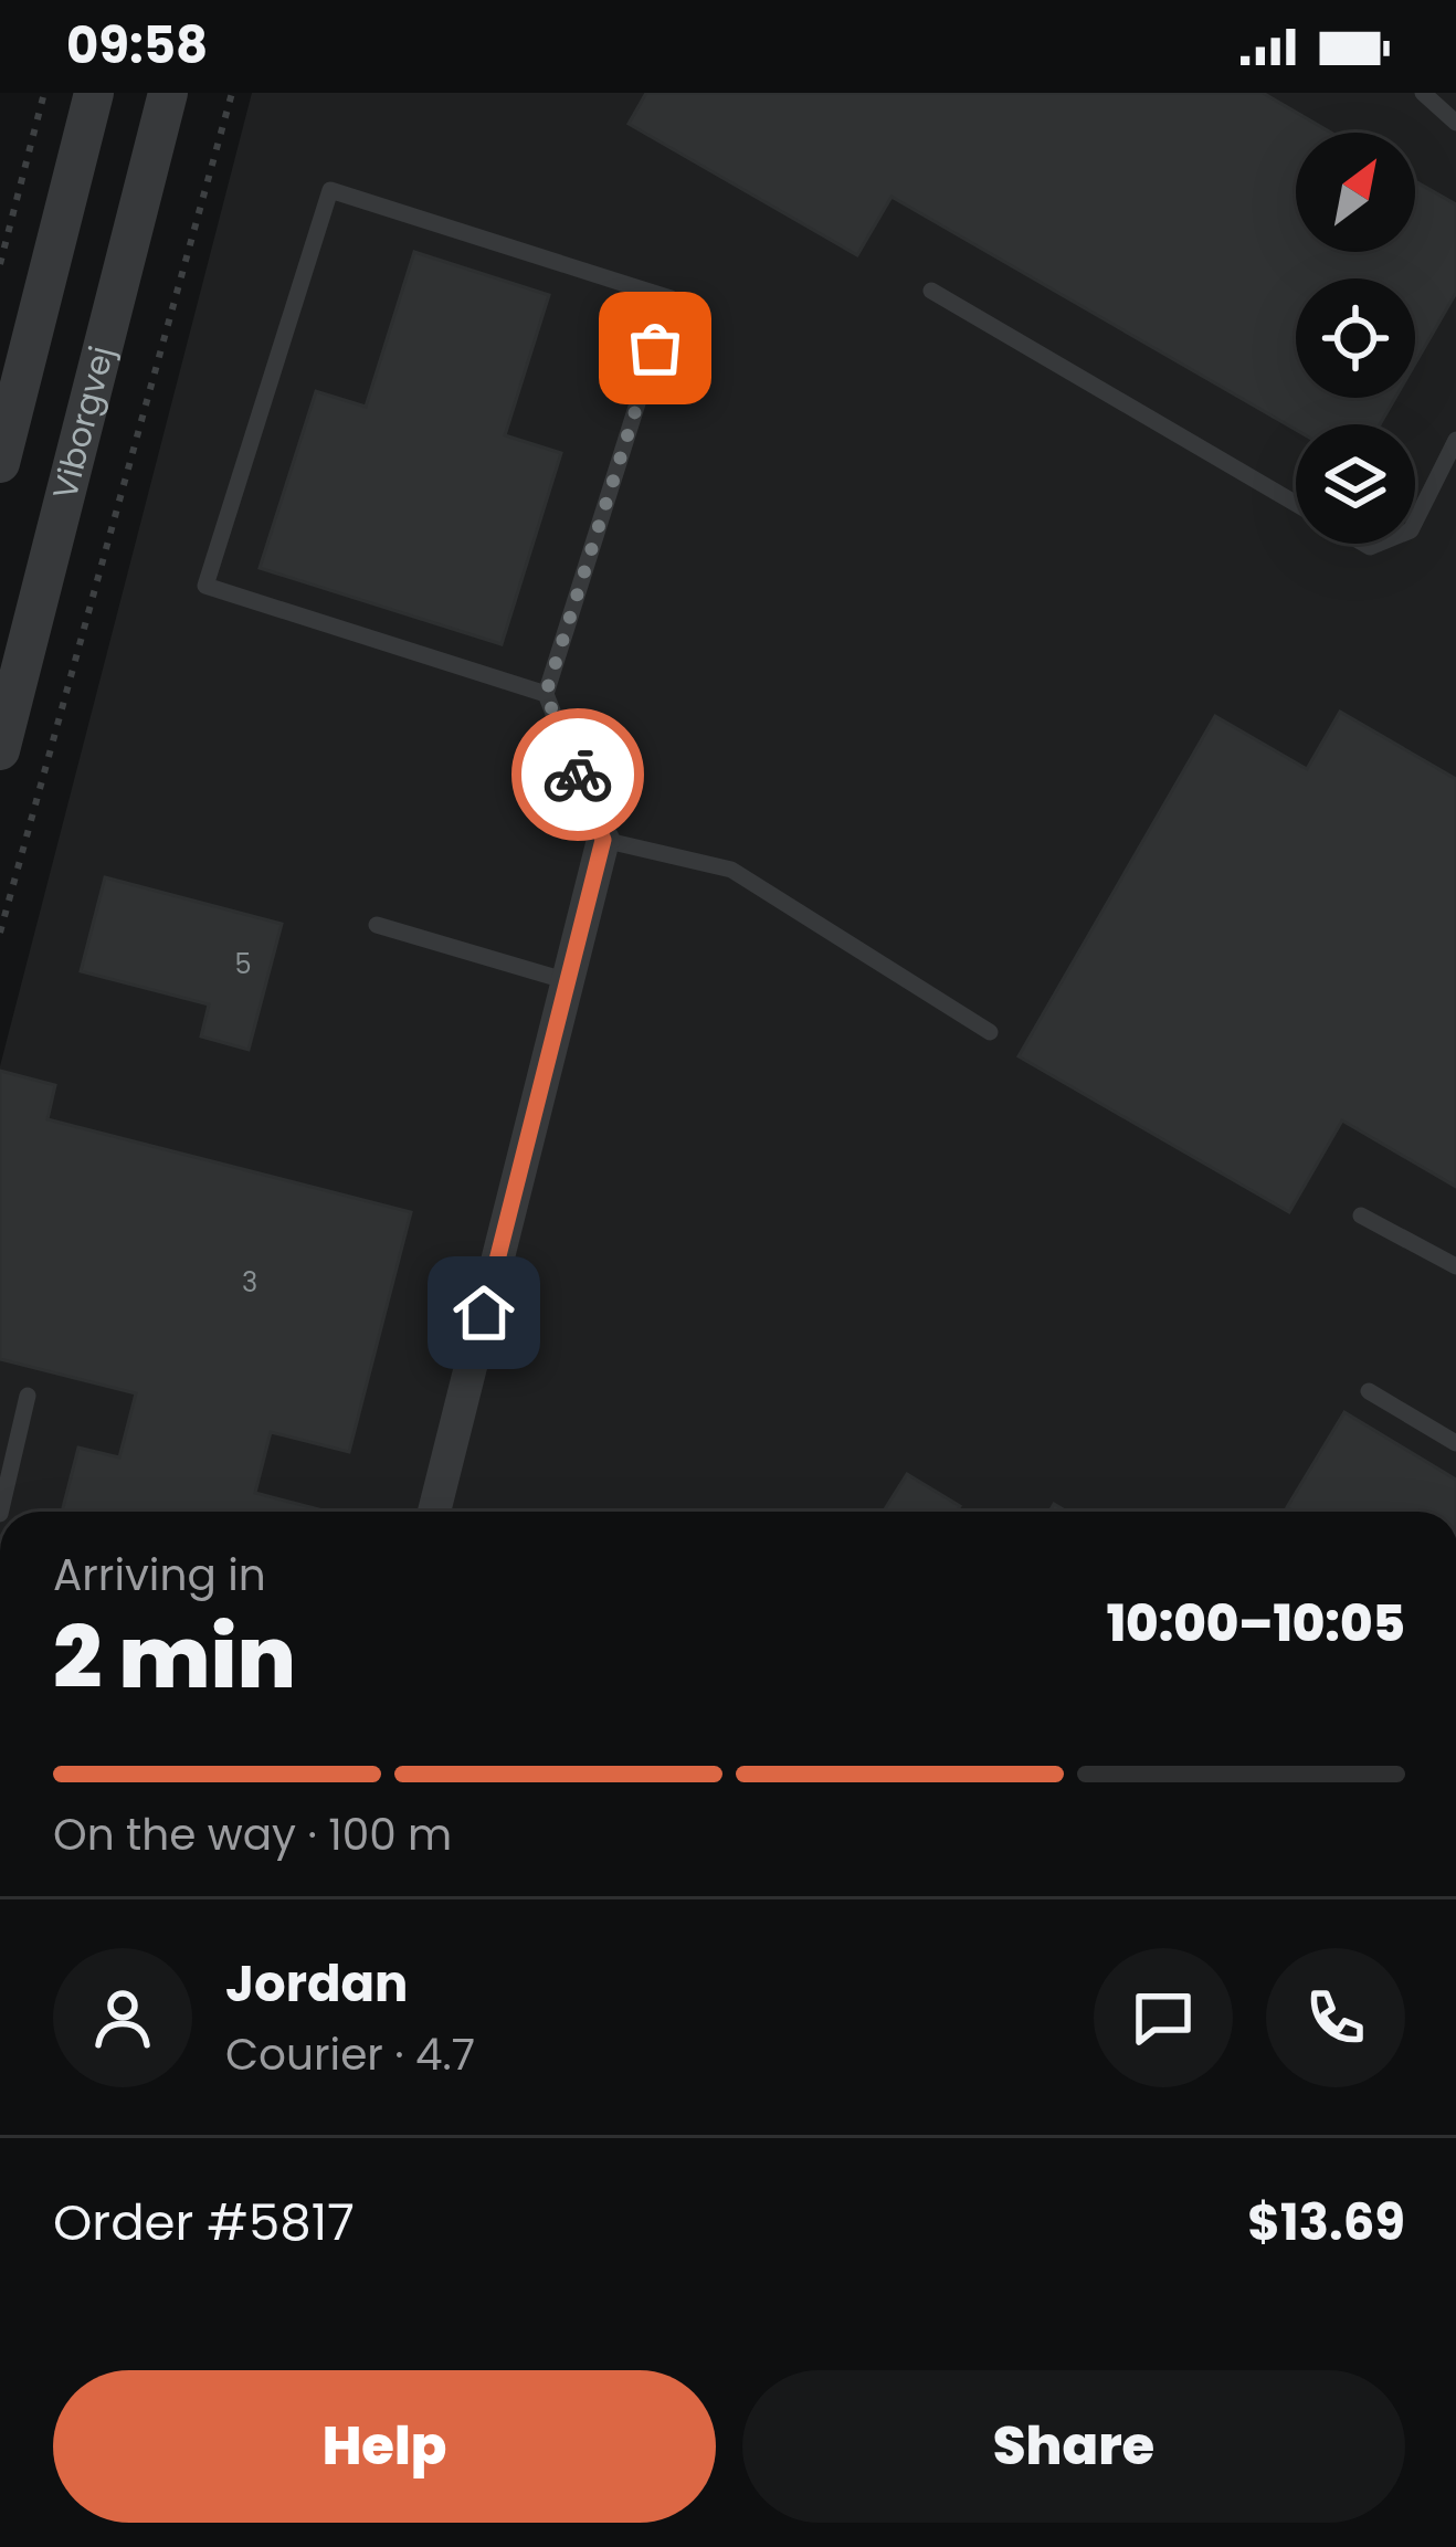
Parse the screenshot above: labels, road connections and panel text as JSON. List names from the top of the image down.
{
  "streets": {
    "street": ["Viborgvej"]
  },
  "house_numbers": ["5", "3"],
  "north": "top right",
  "page": {
    "status": "09:58",
    "heading": ["2 min", "Arriving in", "10:00–10:05"],
    "panel": [
      "Jordan",
      "Courier · 4.7",
      "Order #5817",
      "$13.69"
    ],
    "bar": "On the way · 100 m",
    "buttons": ["Help", "Share"]
  }
}
